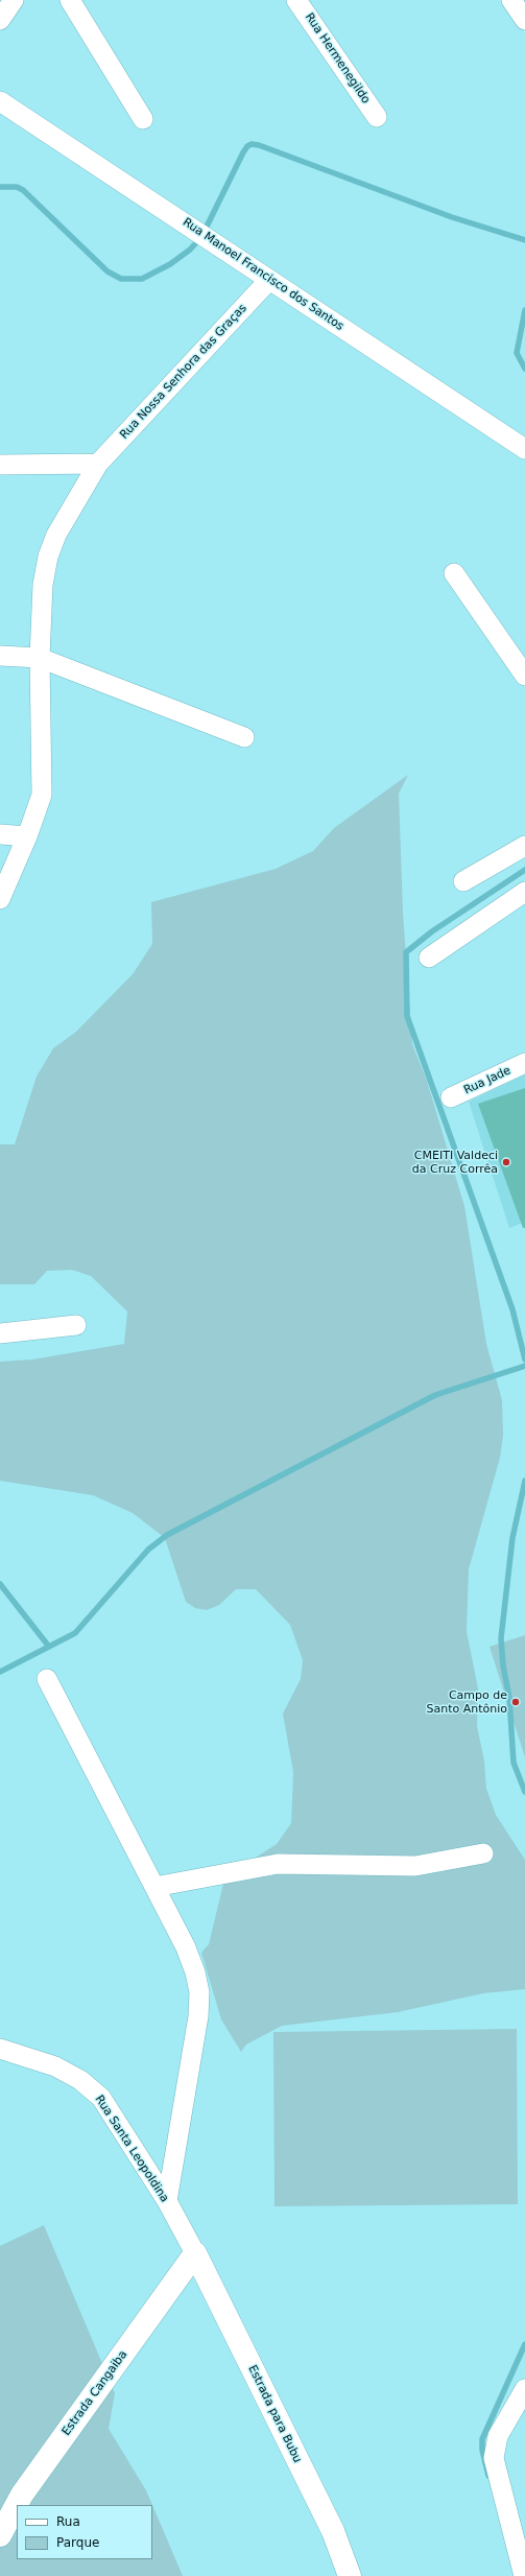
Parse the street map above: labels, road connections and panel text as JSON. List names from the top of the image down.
{
  "streets": {
    "street": [
      "Rua Hermenegildo",
      "Rua Manoel Francisco dos Santos",
      "Rua Nossa Senhora das Graças",
      "Rua Jade",
      "Rua Santa Leopoldina",
      "Estrada Cangaiba",
      "Estrada para Bubu"
    ]
  },
  "crossings": [
    ["Rua Manoel Francisco dos Santos", "Rua Nossa Senhora das Graças"],
    ["Rua Santa Leopoldina", "Estrada Cangaiba"],
    ["Rua Santa Leopoldina", "Estrada para Bubu"],
    ["Estrada Cangaiba", "Estrada para Bubu"]
  ],
  "places": ["CMEITI Valdeci da Cruz Corrêa", "Campo de Santo Antônio"],
  "legend": ["Rua", "Parque"]
}
